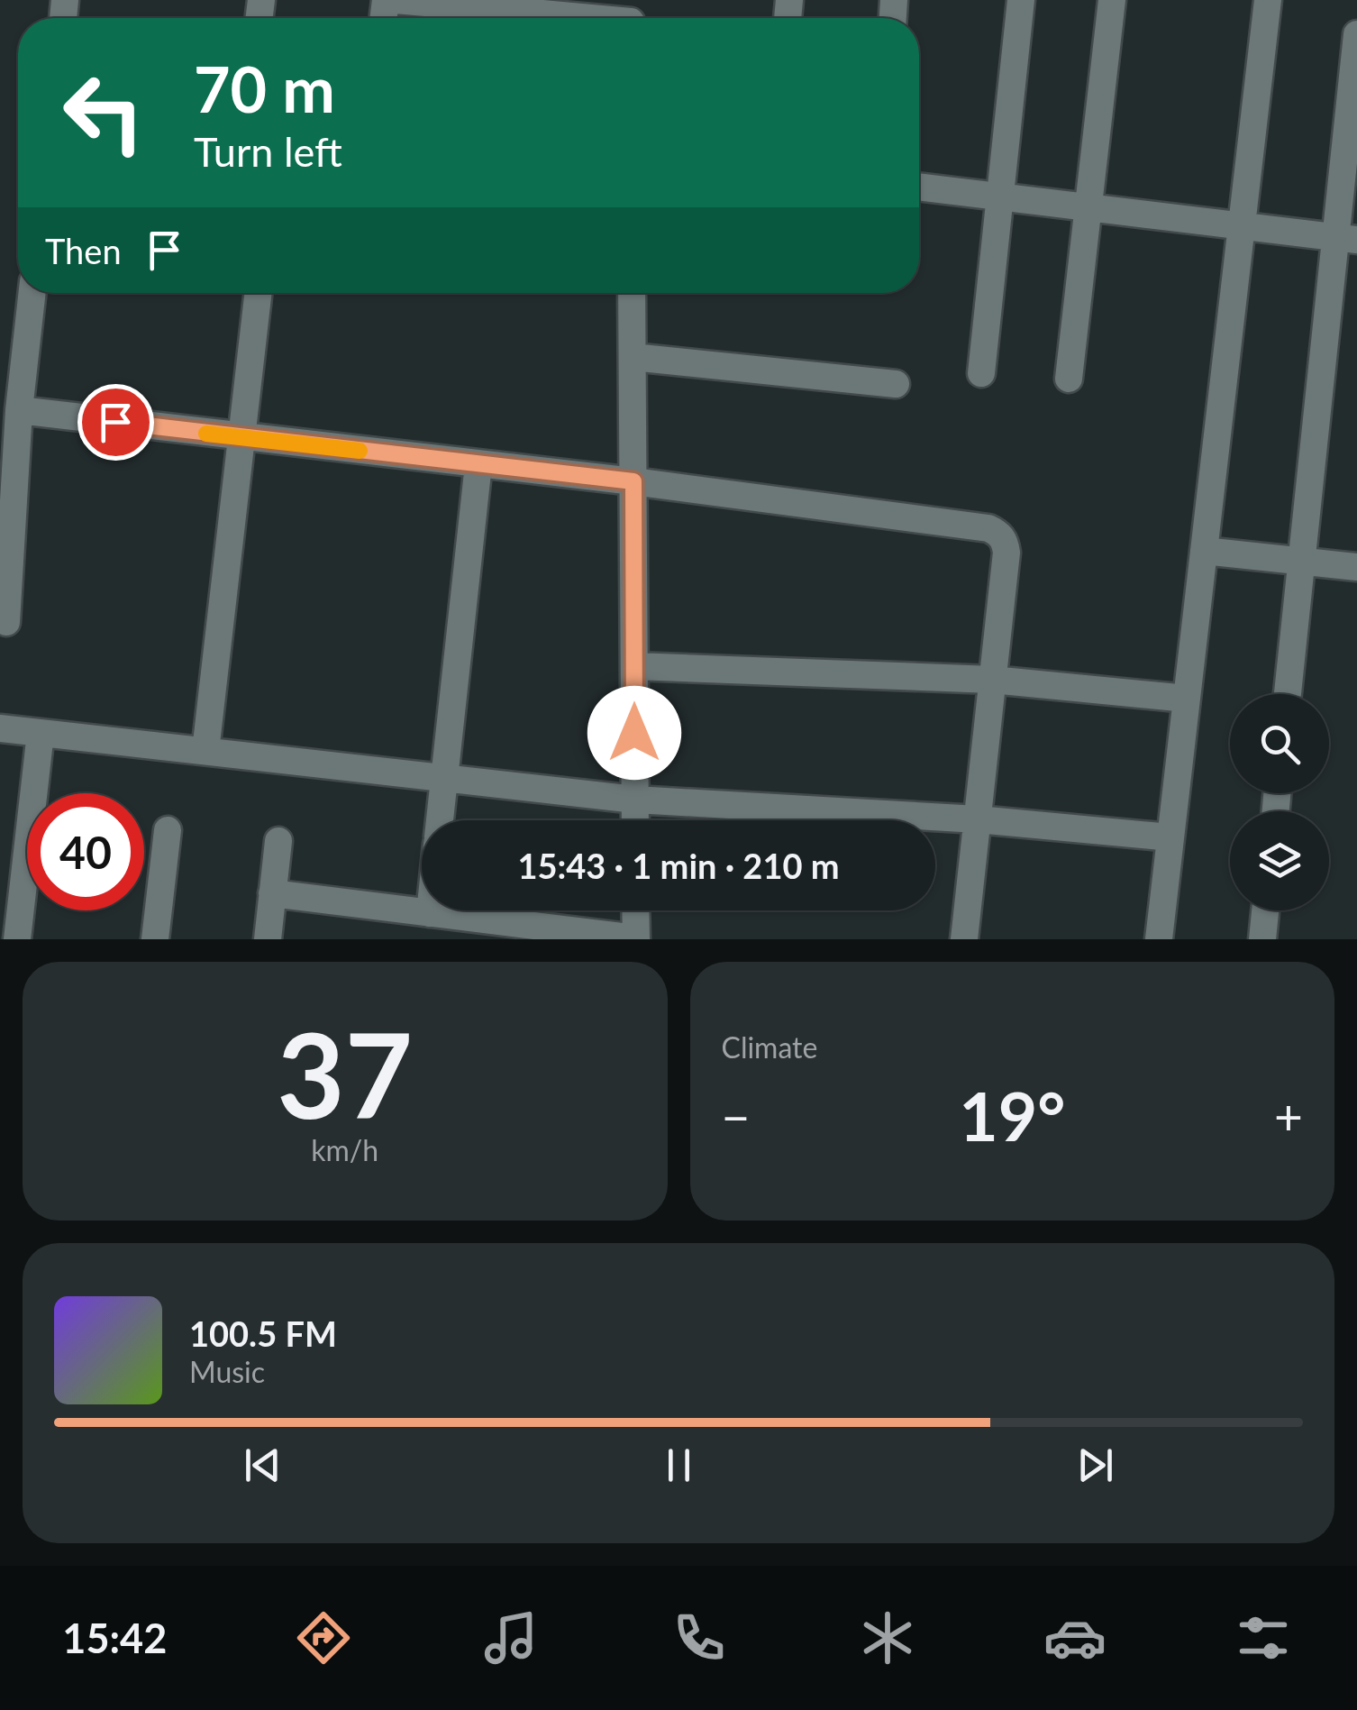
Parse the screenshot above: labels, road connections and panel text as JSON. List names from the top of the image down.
{
  "page": {
    "turn": ["70 m", "Turn left"],
    "then": "Then",
    "limit": "40",
    "trip": "15:43 · 1 min · 210 m",
    "tile": [
      ["37", "km/h"],
      "Climate"
    ],
    "heat": ["−", "19°", "+"],
    "song": ["100.5 FM", "Music"],
    "tabs": "15:42"
  }
}
